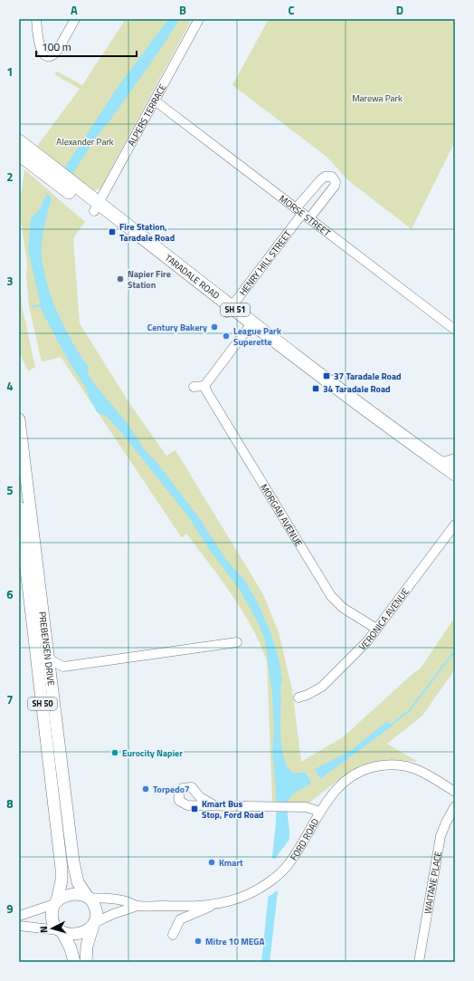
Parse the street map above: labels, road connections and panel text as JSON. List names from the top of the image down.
{
  "streets": {
    "highway": ["TARADALE ROAD", "SH 51"],
    "main road": ["PREBENSEN DRIVE", "SH 50"],
    "street": [
      "ALPERS TERRACE",
      "MORSE STREET",
      "HENRY HILL STREET",
      "MORGAN AVENUE",
      "VERONICA AVENUE",
      "FORD ROAD",
      "WAITANE PLACE"
    ]
  },
  "crossings": [
    ["ALPERS TERRACE", "MORSE STREET"],
    ["ALPERS TERRACE", "TARADALE ROAD"],
    ["MORSE STREET", "HENRY HILL STREET"],
    ["HENRY HILL STREET", "TARADALE ROAD"],
    ["MORGAN AVENUE", "VERONICA AVENUE"],
    ["PREBENSEN DRIVE", "SH 50"],
    ["PREBENSEN DRIVE", "FORD ROAD"],
    ["SH 50", "FORD ROAD"]
  ],
  "parks": ["Marewa Park", "Alexander Park"],
  "places": {
    "transit": [
      "Fire Station, Taradale Road",
      "37 Taradale Road",
      "34 Taradale Road",
      "Kmart Bus Stop, Ford Road"
    ],
    "other": [
      "Napier Fire Station",
      "Century Bakery",
      "League Park Superette",
      "Eurocity Napier",
      "Torpedo7",
      "Kmart",
      "Mitre 10 MEGA"
    ]
  },
  "scale_bar": "100 m",
  "north": "left",
  "grid": {
    "columns": [
      "A",
      "B",
      "C",
      "D"
    ],
    "rows": [
      "1",
      "2",
      "3",
      "4",
      "5",
      "6",
      "7",
      "8",
      "9"
    ]
  }
}
